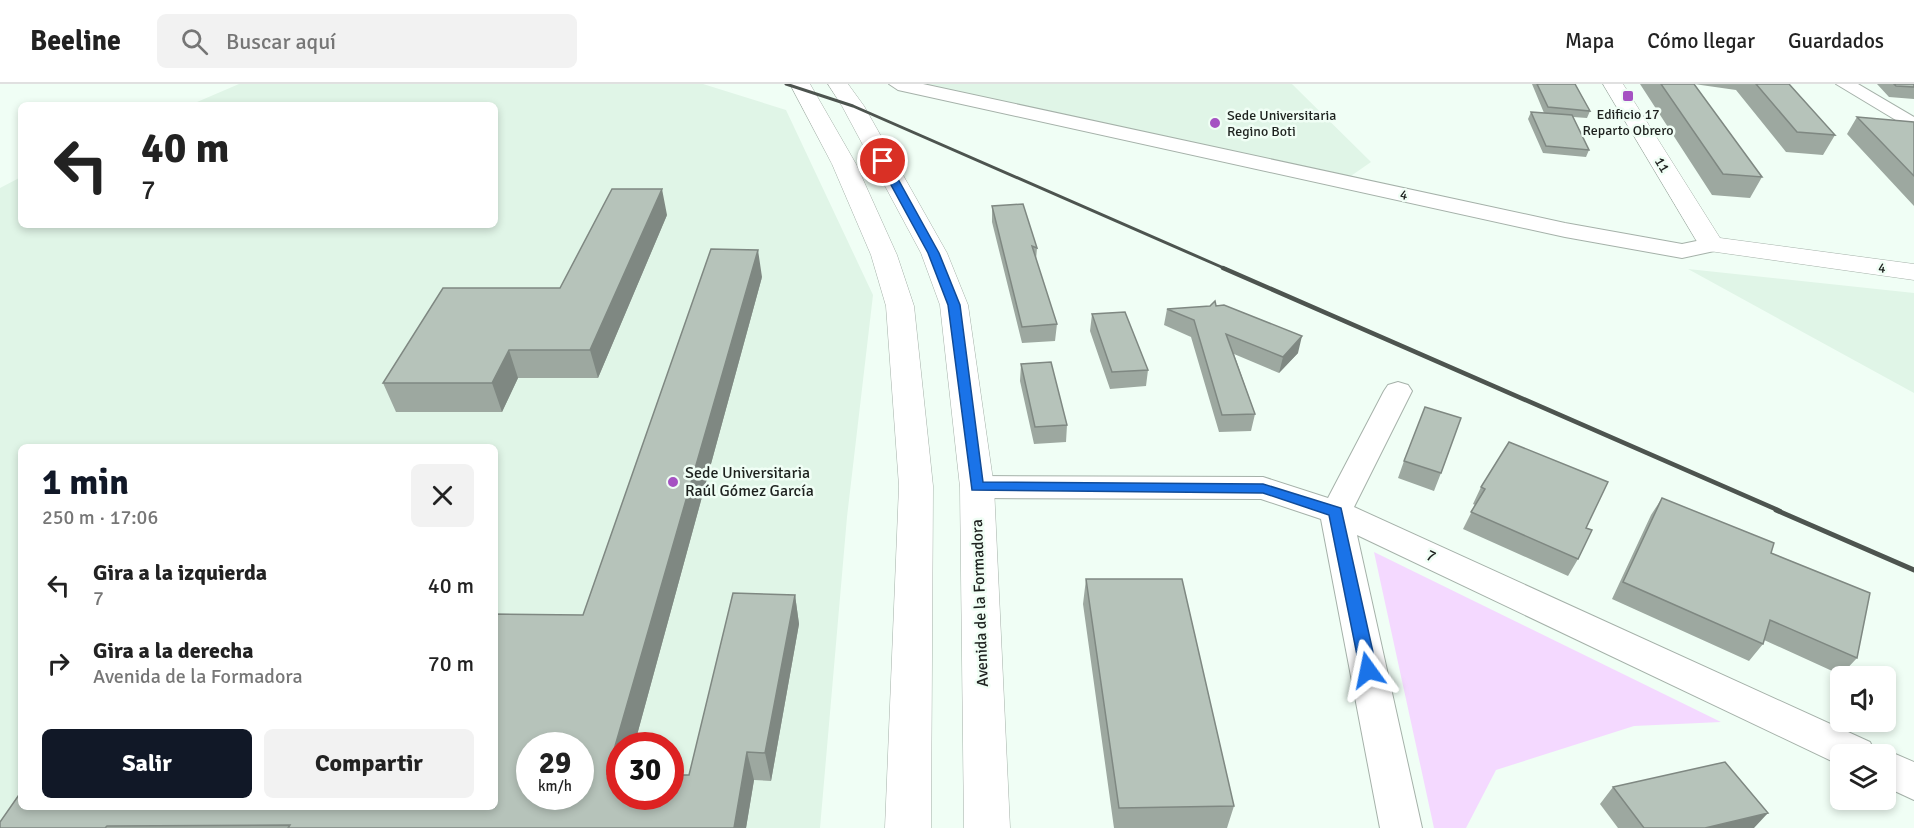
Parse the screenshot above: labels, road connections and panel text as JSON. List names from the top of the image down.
{
  "streets": {
    "main road": ["11", "4", "Avenida de la Formadora"],
    "street": ["7"]
  },
  "crossings": [
    ["11", "4"],
    ["7", "Avenida de la Formadora"]
  ],
  "places": {
    "transit": ["Edificio 17 Reparto Obrero"],
    "other": ["Sede Universitaria Regino Boti", "Sede Universitaria Raúl Gómez García"]
  },
  "page": {
    "header": "Beeline",
    "search": "Buscar aquí",
    "nav": ["Mapa", "Cómo llegar", "Guardados"],
    "turn": ["40 m", "7"],
    "heading": ["1 min", "250 m · 17:06"],
    "list": [
      {
        "name": "Gira a la izquierda",
        "note": "7",
        "value": "40 m"
      },
      {
        "name": "Gira a la derecha",
        "note": "Avenida de la Formadora",
        "value": "70 m"
      }
    ],
    "buttons": ["Salir", "Compartir"],
    "speed": "29 km/h",
    "limit": "30"
  }
}
